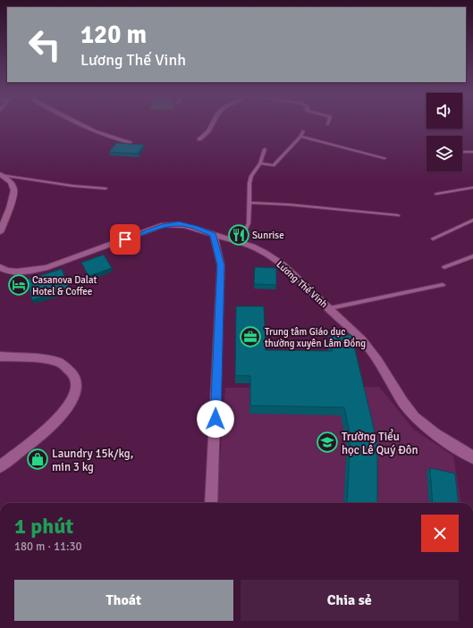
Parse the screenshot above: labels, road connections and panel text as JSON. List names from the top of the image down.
{
  "streets": {
    "street": ["Lương Thế Vinh"]
  },
  "places": {
    "restaurant": ["Sunrise"],
    "hotel": ["Casanova Dalat Hotel & Coffee"],
    "office": ["Trung tâm Giáo dục thường xuyên Lâm Đồng"],
    "school or university": ["Trường Tiểu học Lê Quý Đôn"],
    "shop": ["Laundry 15k/kg, min 3 kg"]
  },
  "page": {
    "turn": ["120 m", "Lương Thế Vinh"],
    "heading": ["1 phút", "180 m · 11:30"],
    "buttons": ["Thoát", "Chia sẻ"]
  }
}
